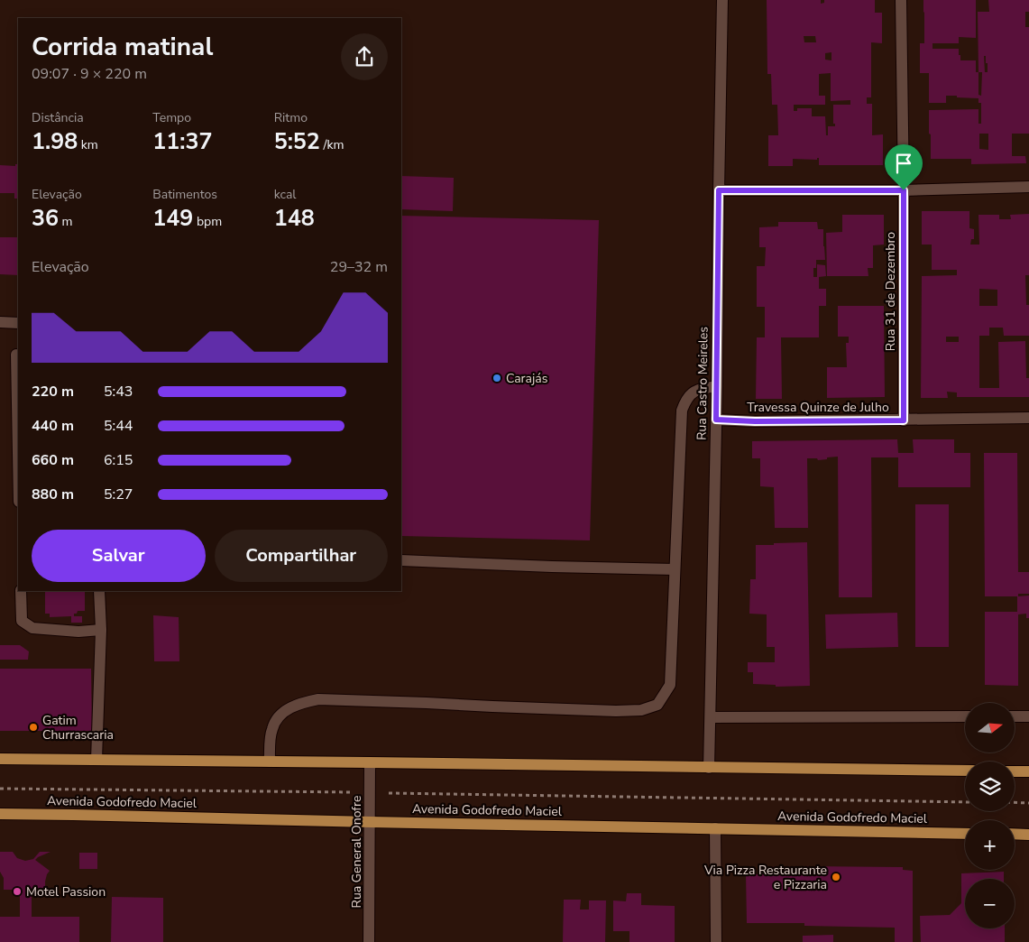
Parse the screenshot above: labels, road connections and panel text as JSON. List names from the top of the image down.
{
  "streets": {
    "main road": ["Avenida Godofredo Maciel"],
    "street": [
      "Rua 31 de Dezembro",
      "Rua Castro Meireles",
      "Travessa Quinze de Julho",
      "Rua General Onofre"
    ]
  },
  "crossings": [
    ["Rua 31 de Dezembro", "Travessa Quinze de Julho"],
    ["Rua Castro Meireles", "Travessa Quinze de Julho"],
    ["Avenida Godofredo Maciel", "Rua General Onofre"]
  ],
  "places": [
    "Carajás",
    "Gatim Churrascaria",
    "Via Pizza Restaurante e Pizzaria",
    "Motel Passion"
  ],
  "north": "right",
  "page": {
    "heading": ["Corrida matinal", "09:07 · 9 × 220 m"],
    "stats": [
      ["Distância", "1.98 km"],
      ["Tempo", "11:37"],
      ["Ritmo", "5:52 /km"],
      ["Elevação", "36 m"],
      ["Batimentos", "149 bpm"],
      ["kcal", "148"]
    ],
    "chart": ["Elevação", "29–32 m"],
    "list": [
      {
        "name": "220 m",
        "note": "5:43"
      },
      {
        "name": "440 m",
        "note": "5:44"
      },
      {
        "name": "660 m",
        "note": "6:15"
      },
      {
        "name": "880 m",
        "note": "5:27"
      }
    ],
    "buttons": ["Salvar", "Compartilhar"],
    "map_buttons": ["+", "−"]
  }
}
